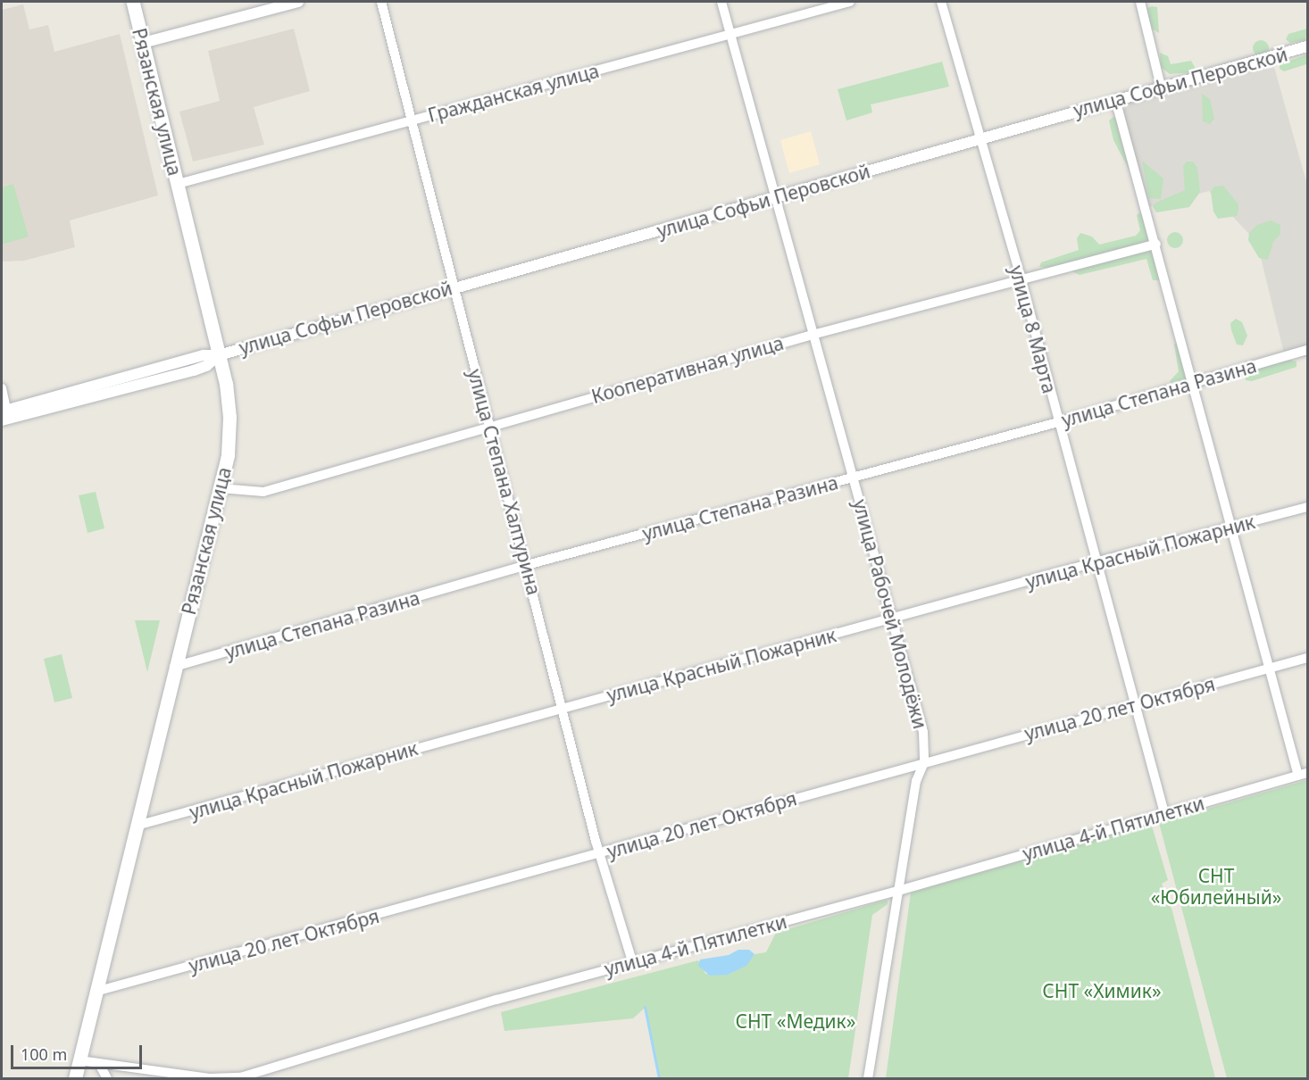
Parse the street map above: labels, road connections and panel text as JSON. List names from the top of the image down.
{
  "streets": {
    "main road": ["Рязанская улица"],
    "street": [
      "улица Софьи Перовской",
      "Гражданская улица",
      "улица 8 Марта",
      "Кооперативная улица",
      "улица Степана Разина",
      "улица Степана Халтурина",
      "улица Красный Пожарник",
      "улица Рабочей Молодёжи",
      "улица 20 лет Октября",
      "улица 4-й Пятилетки"
    ]
  },
  "crossings": [
    ["улица Софьи Перовской", "Рязанская улица"],
    ["улица Софьи Перовской", "улица 8 Марта"],
    ["улица Софьи Перовской", "улица Степана Халтурина"],
    ["улица Софьи Перовской", "улица Рабочей Молодёжи"],
    ["Гражданская улица", "Рязанская улица"],
    ["Гражданская улица", "улица Степана Халтурина"],
    ["Гражданская улица", "улица Рабочей Молодёжи"],
    ["Рязанская улица", "Кооперативная улица"],
    ["Рязанская улица", "улица Степана Разина"],
    ["Рязанская улица", "улица Красный Пожарник"],
    ["Рязанская улица", "улица 20 лет Октября"],
    ["Рязанская улица", "улица 4-й Пятилетки"],
    ["улица 8 Марта", "Кооперативная улица"],
    ["улица 8 Марта", "улица Степана Разина"],
    ["улица 8 Марта", "улица Красный Пожарник"],
    ["улица 8 Марта", "улица 20 лет Октября"],
    ["улица 8 Марта", "улица 4-й Пятилетки"],
    ["Кооперативная улица", "улица Степана Халтурина"],
    ["Кооперативная улица", "улица Рабочей Молодёжи"],
    ["улица Степана Разина", "улица Степана Халтурина"],
    ["улица Степана Разина", "улица Рабочей Молодёжи"],
    ["улица Степана Халтурина", "улица Красный Пожарник"],
    ["улица Степана Халтурина", "улица 20 лет Октября"],
    ["улица Степана Халтурина", "улица 4-й Пятилетки"],
    ["улица Красный Пожарник", "улица Рабочей Молодёжи"],
    ["улица Рабочей Молодёжи", "улица 20 лет Октября"],
    ["улица Рабочей Молодёжи", "улица 4-й Пятилетки"]
  ],
  "parks": ["СНТ «Юбилейный»", "СНТ «Химик»", "СНТ «Медик»"],
  "scale_bar": "100 m"
}
